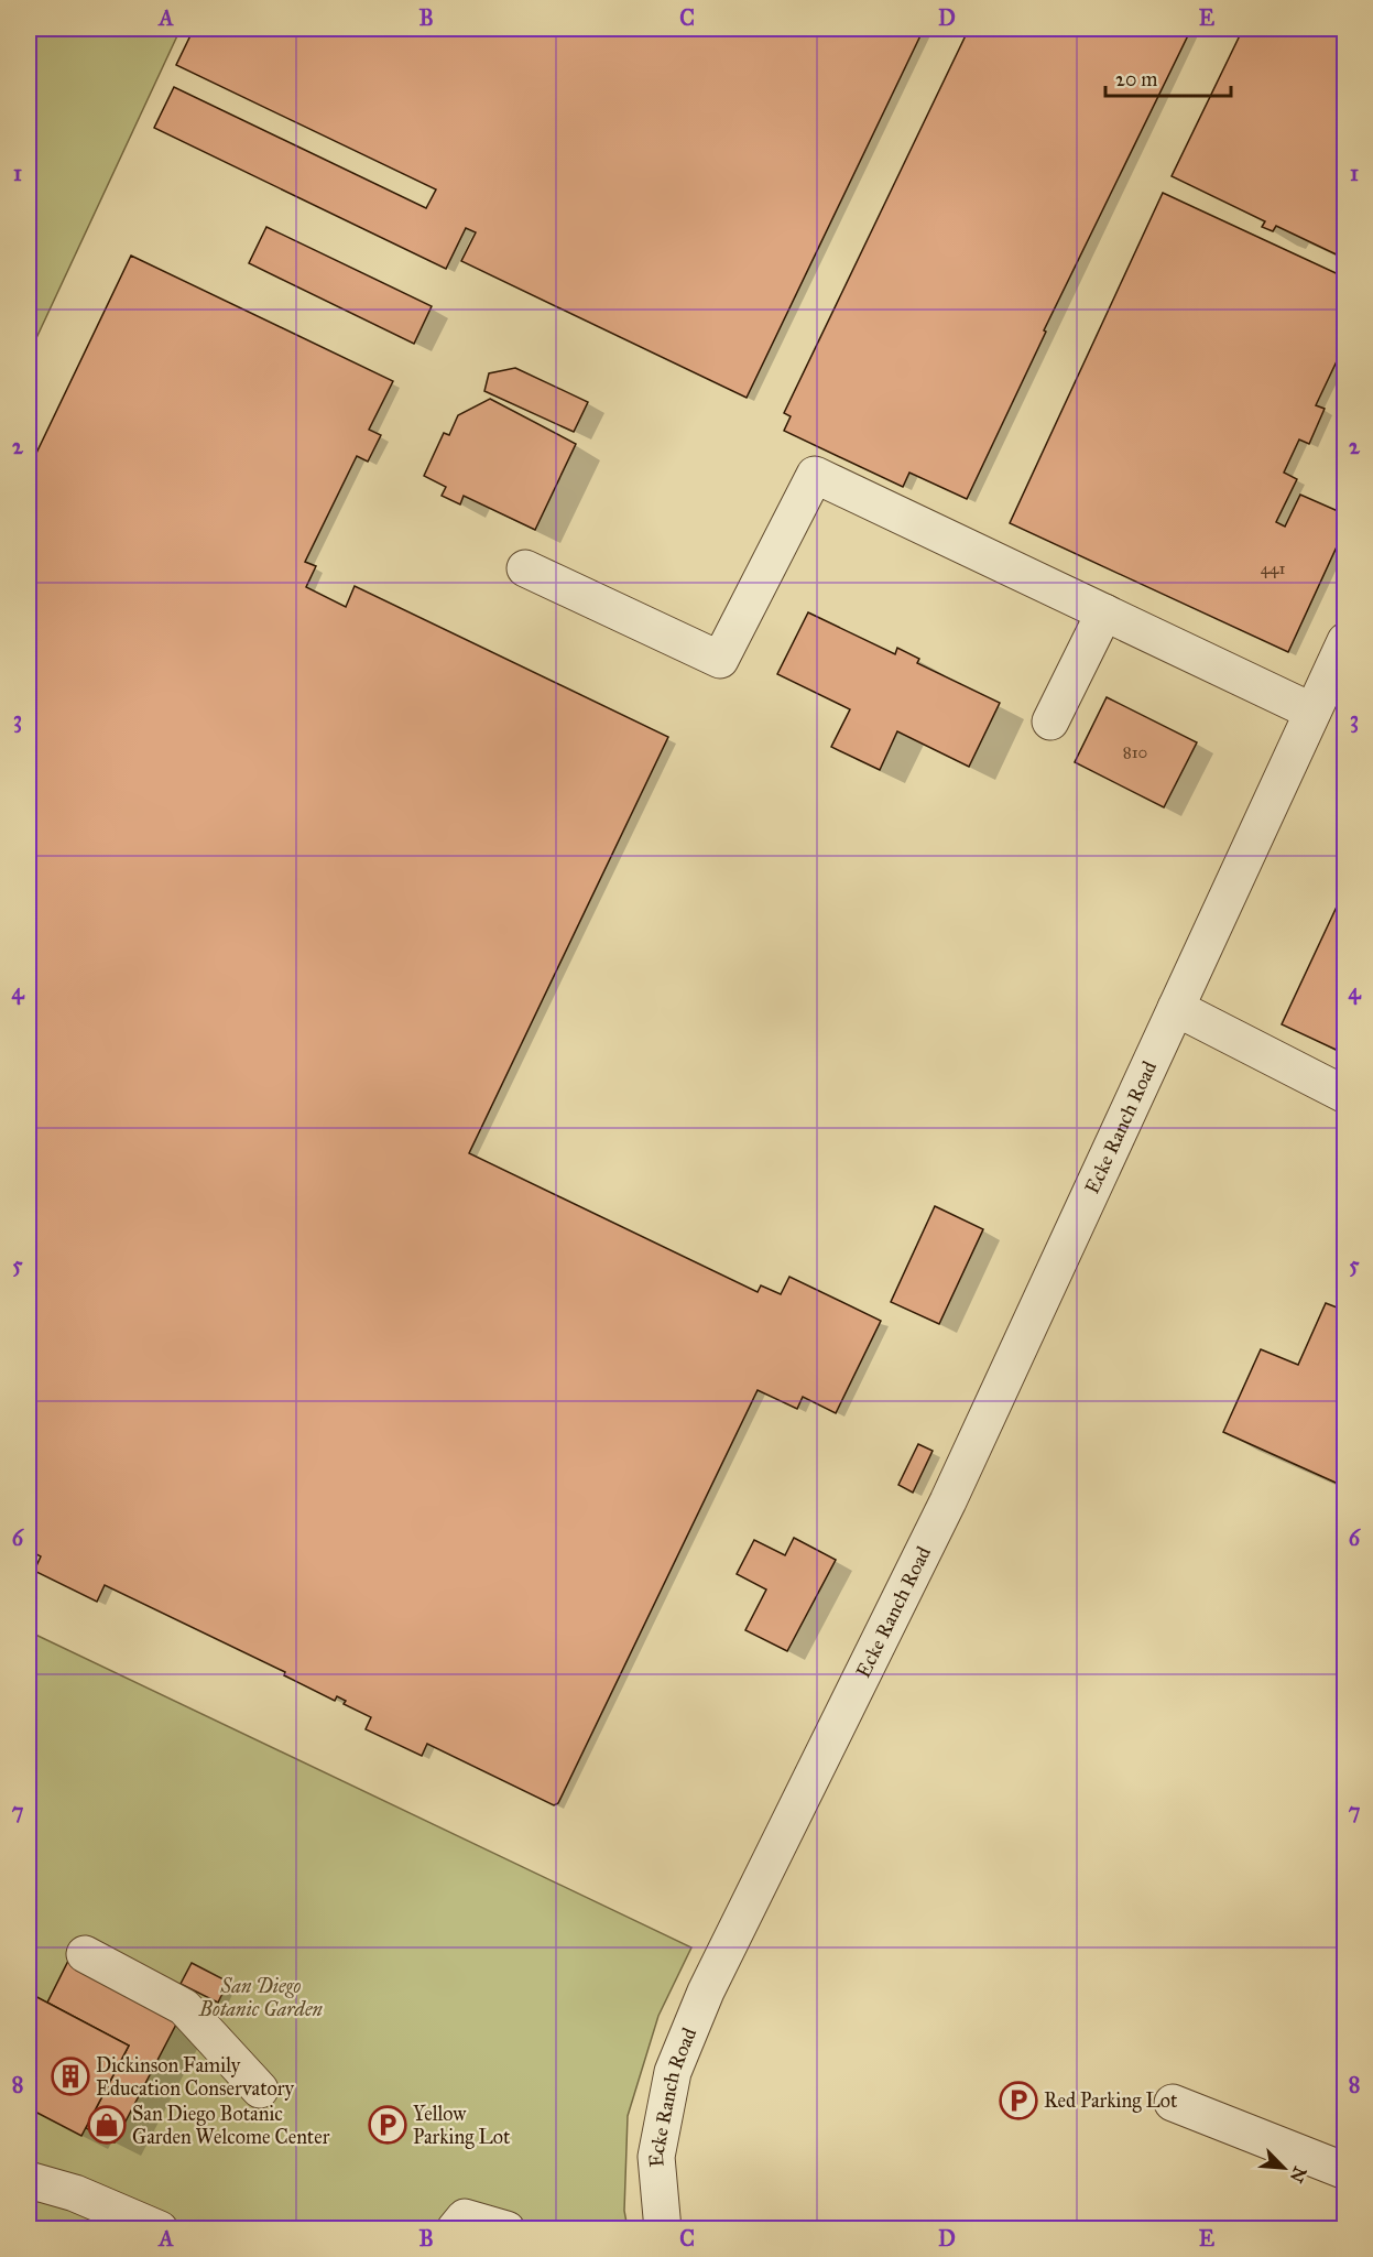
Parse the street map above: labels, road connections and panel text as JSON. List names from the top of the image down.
{
  "streets": {
    "street": ["Ecke Ranch Road"]
  },
  "parks": ["San Diego Botanic Garden"],
  "places": {
    "building": ["Dickinson Family Education Conservatory"],
    "parking": ["Red Parking Lot", "Yellow Parking Lot"],
    "shop": ["San Diego Botanic Garden Welcome Center"]
  },
  "house_numbers": ["441", "810"],
  "scale_bar": "20 m",
  "north": "bottom right",
  "grid": {
    "columns": [
      "A",
      "B",
      "C",
      "D",
      "E"
    ],
    "rows": [
      "1",
      "2",
      "3",
      "4",
      "5",
      "6",
      "7",
      "8"
    ]
  }
}
